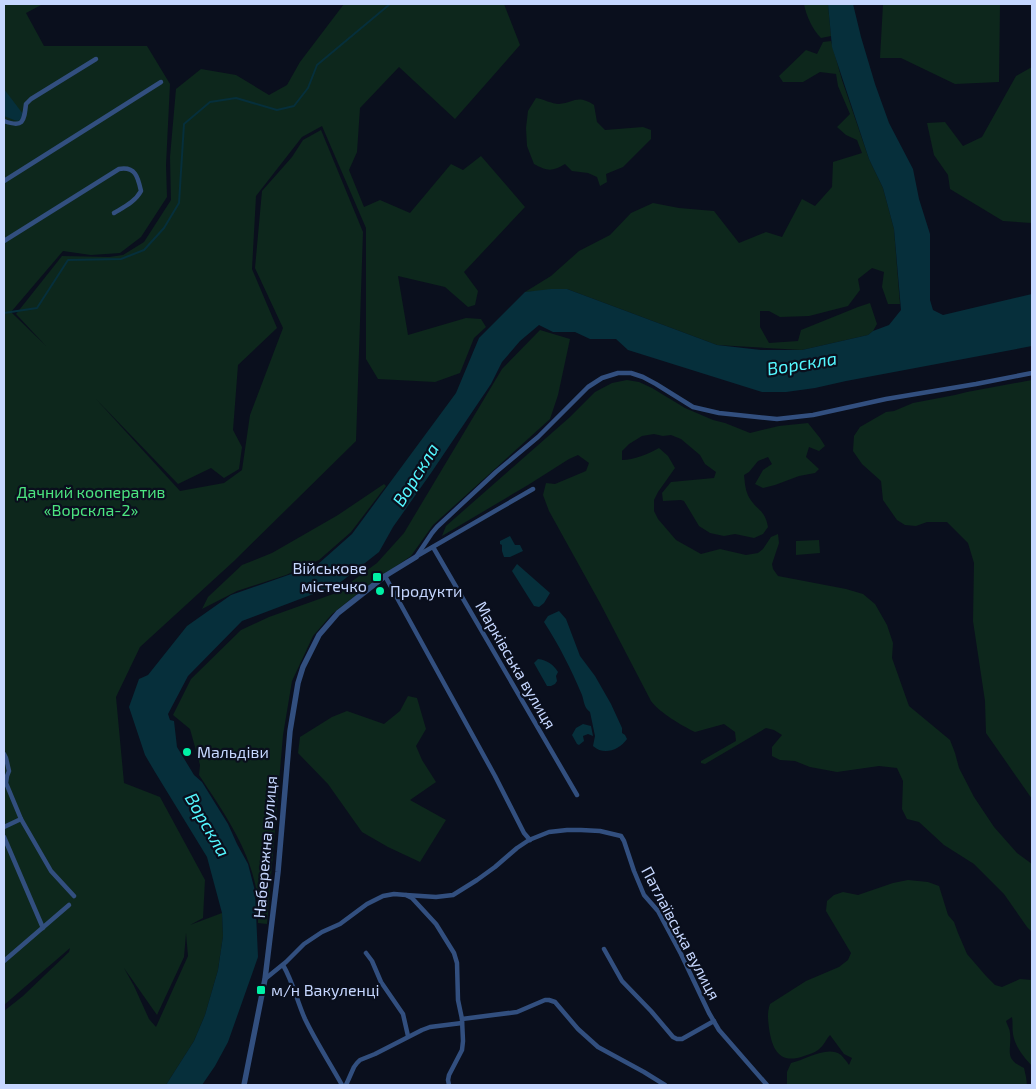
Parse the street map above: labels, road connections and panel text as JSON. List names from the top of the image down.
{
  "streets": {
    "street": ["Марківська вулиця", "Набережна вулиця", "Патлаївська вулиця"]
  },
  "crossings": [
    ["Марківська вулиця", "Набережна вулиця"],
    ["Набережна вулиця", "Патлаївська вулиця"]
  ],
  "water": ["Ворскла"],
  "parks": ["Дачний кооператив «Ворскла-2»"],
  "places": {
    "transit": ["Військове містечко", "м/н Вакуленці"],
    "other": ["Продукти", "Мальдіви"]
  }
}
